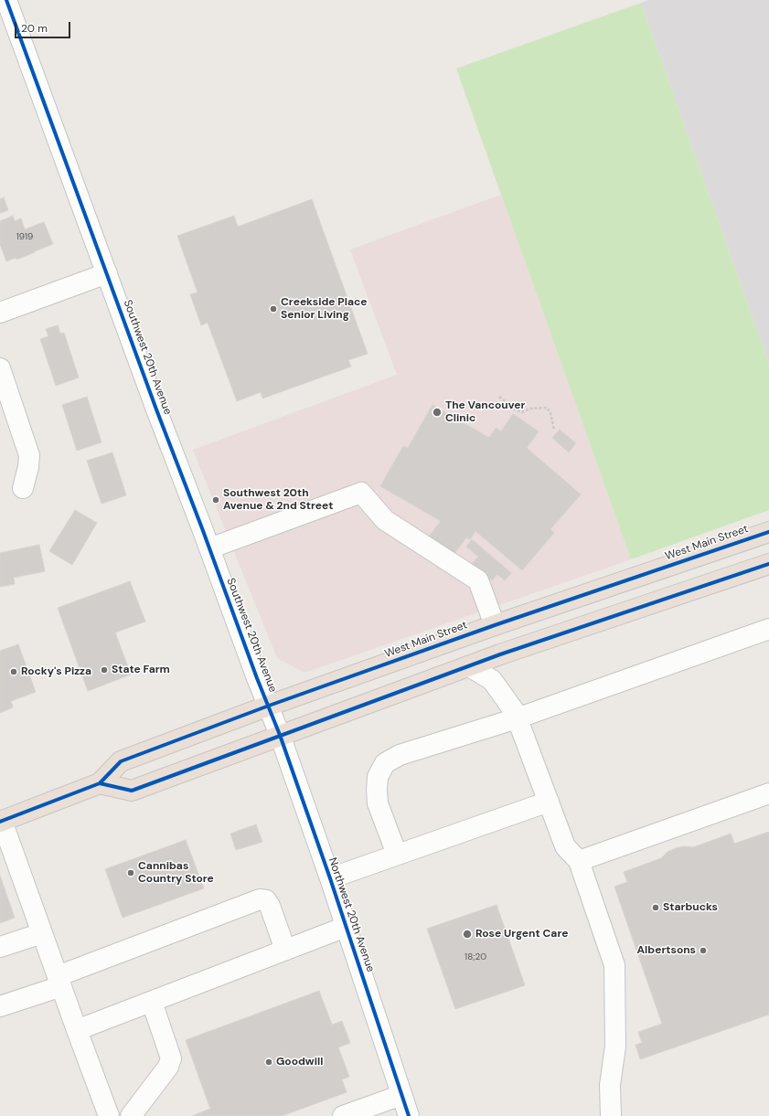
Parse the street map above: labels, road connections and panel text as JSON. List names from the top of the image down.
{
  "streets": {
    "highway": ["West Main Street"],
    "street": ["Southwest 20th Avenue", "Northwest 20th Avenue"]
  },
  "crossings": [
    ["Southwest 20th Avenue", "West Main Street"],
    ["Southwest 20th Avenue", "Northwest 20th Avenue"],
    ["West Main Street", "Northwest 20th Avenue"]
  ],
  "places": [
    "Creekside Place Senior Living",
    "The Vancouver Clinic",
    "Southwest 20th Avenue & 2nd Street",
    "State Farm",
    "Rocky's Pizza",
    "Cannibas Country Store",
    "Starbucks",
    "Rose Urgent Care",
    "Albertsons",
    "Goodwill"
  ],
  "house_numbers": ["1919", "18;20"],
  "scale_bar": "20 m"
}
